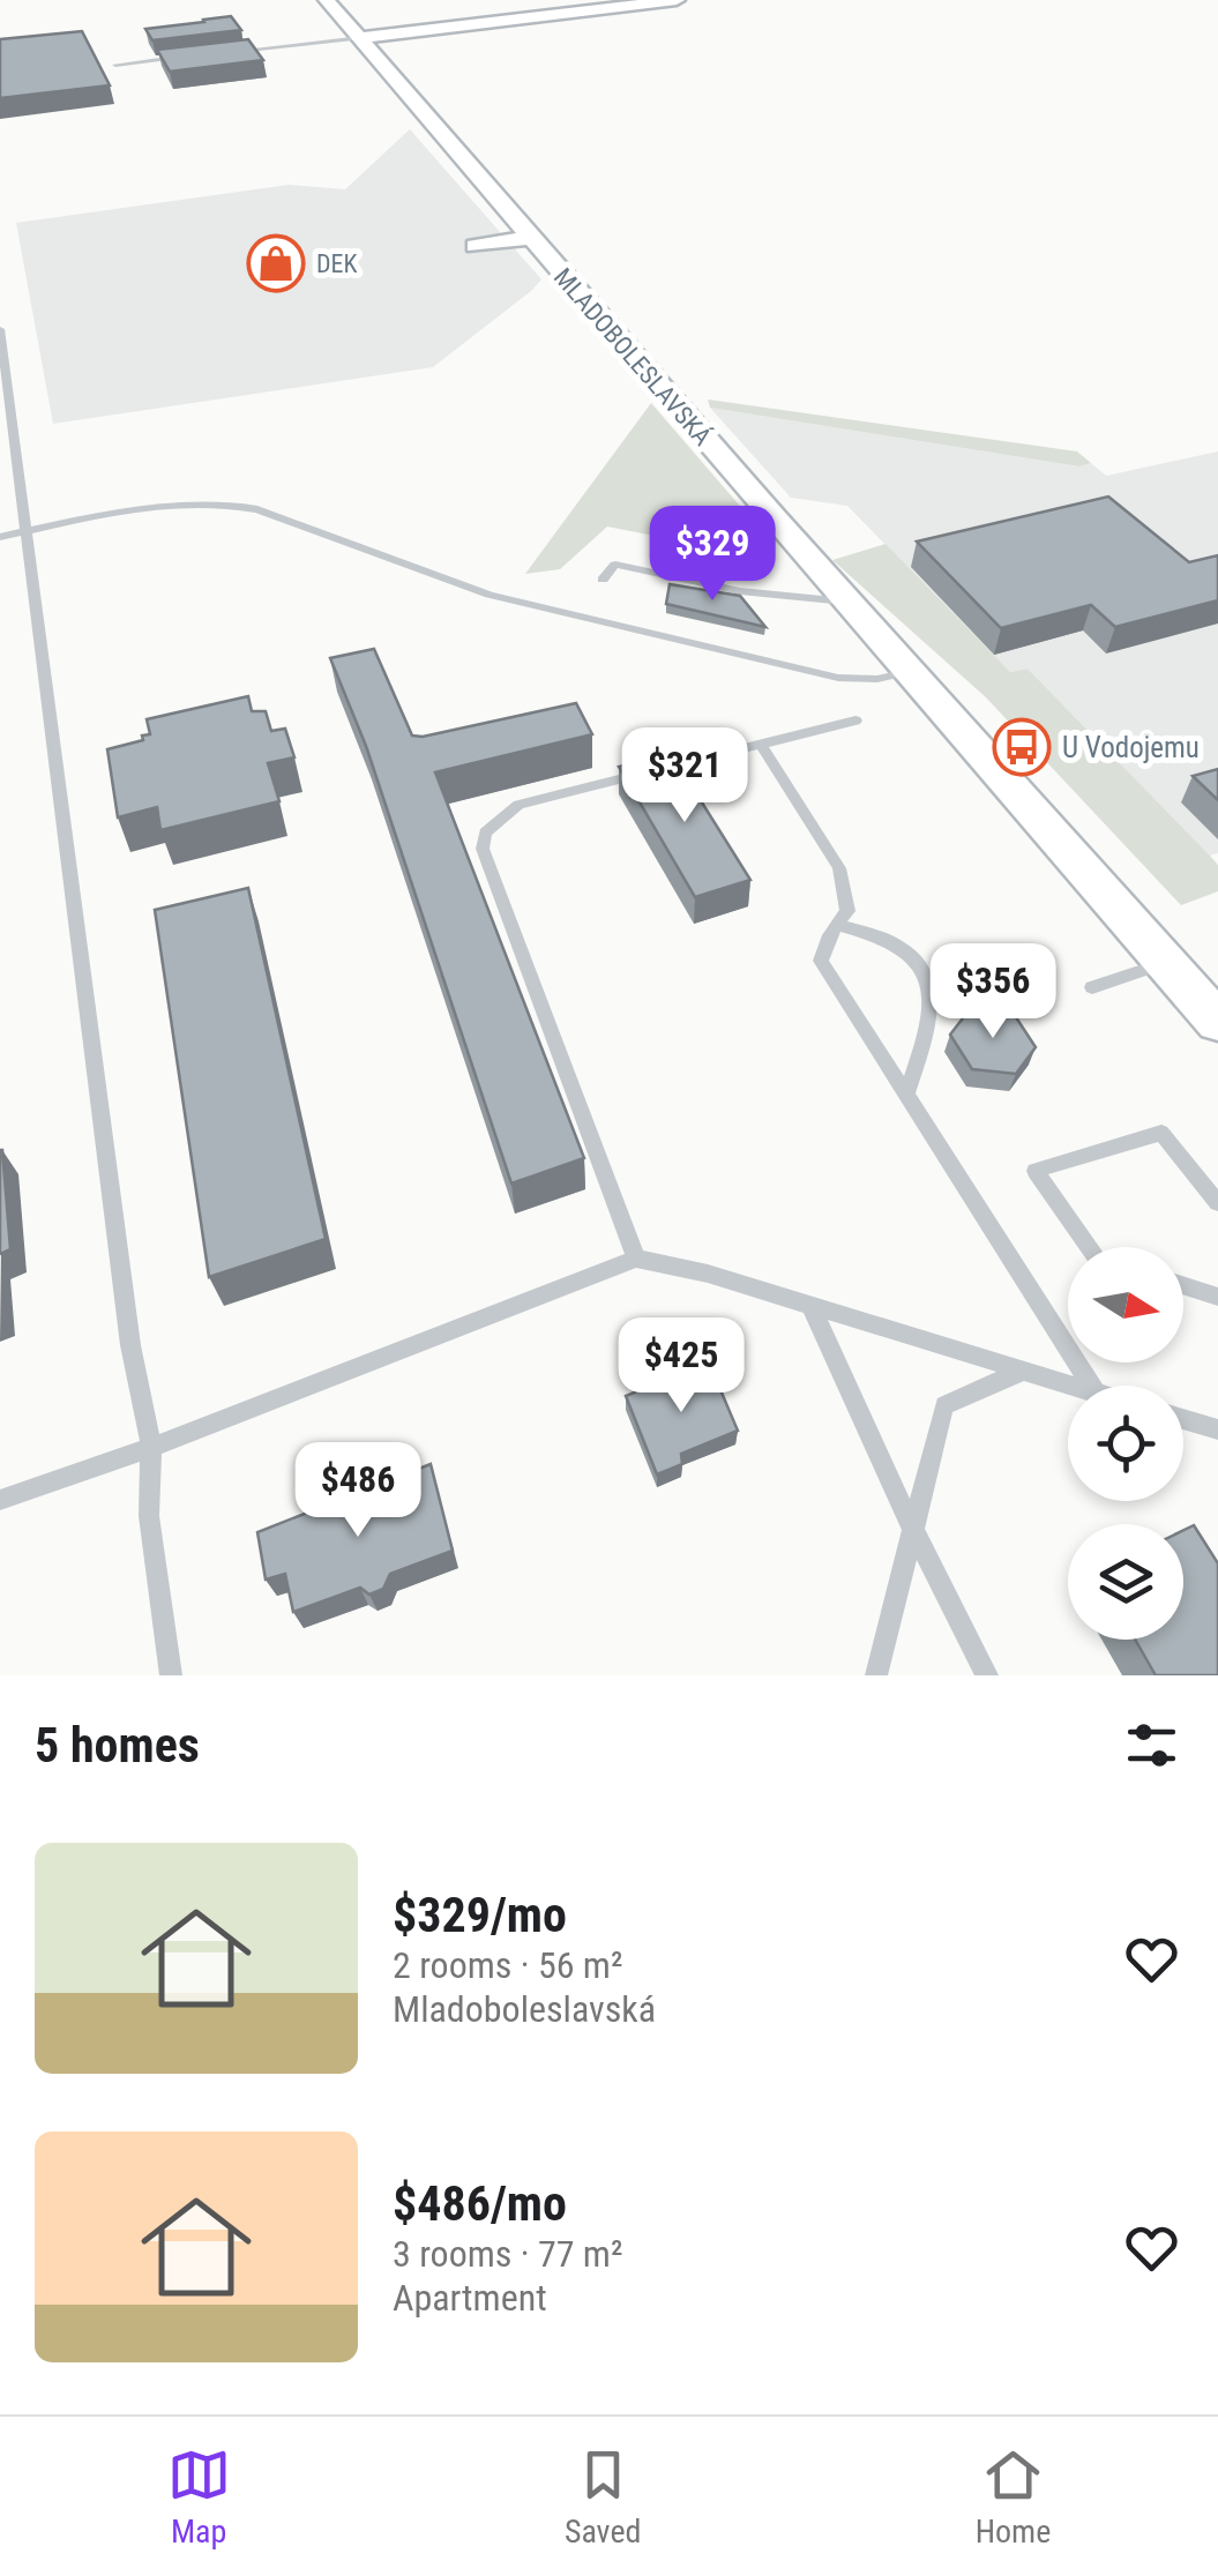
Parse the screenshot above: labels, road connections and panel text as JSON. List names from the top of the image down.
{
  "streets": {
    "main road": ["MLADOBOLESLAVSKÁ"]
  },
  "places": {
    "shop": ["DEK"],
    "bus stop": ["U Vodojemu"]
  },
  "north": "right",
  "page": {
    "price": [
      "$329",
      "$321",
      "$356",
      "$425",
      "$486"
    ],
    "heading": "5 homes",
    "list": [
      {
        "name": "$329/mo",
        "note": "2 rooms · 56 m² · Mladoboleslavská"
      },
      {
        "name": "$486/mo",
        "note": "3 rooms · 77 m² · Apartment"
      }
    ],
    "tabs": ["Map", "Saved", "Home"]
  }
}
